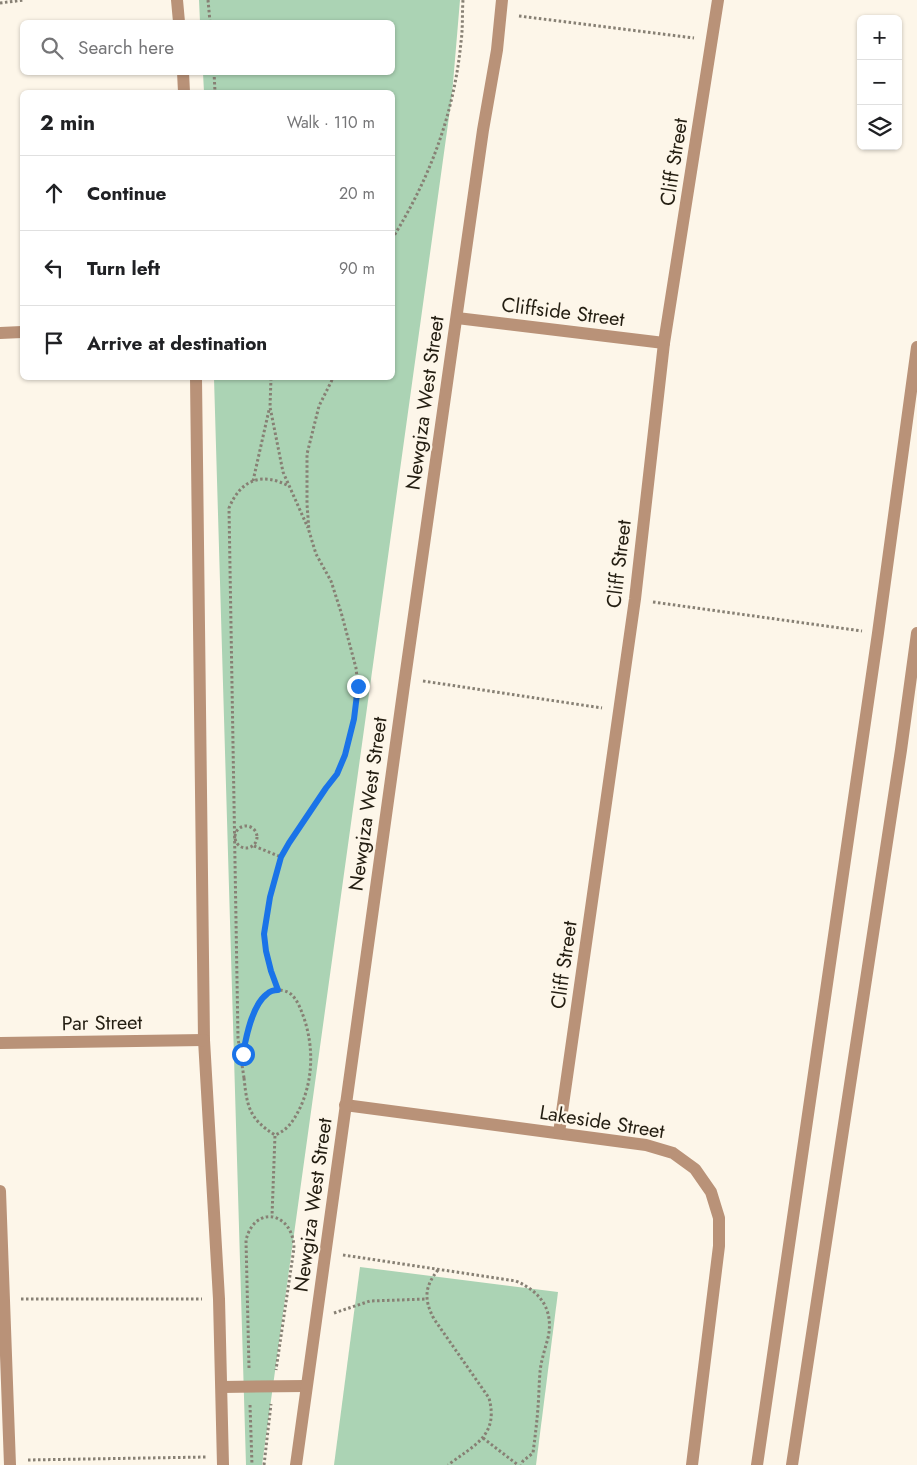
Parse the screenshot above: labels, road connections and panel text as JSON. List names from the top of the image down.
{
  "streets": {
    "street": [
      "Cliff Street",
      "Cliffside Street",
      "Newgiza West Street",
      "Par Street",
      "Lakeside Street"
    ]
  },
  "crossings": [
    ["Cliff Street", "Cliffside Street"],
    ["Cliff Street", "Lakeside Street"],
    ["Cliffside Street", "Newgiza West Street"],
    ["Newgiza West Street", "Lakeside Street"]
  ],
  "page": {
    "map_buttons": ["+", "−"],
    "search": "Search here",
    "heading": ["2 min", "Walk · 110 m"],
    "list": [
      ["Continue", "20 m"],
      ["Turn left", "90 m"],
      "Arrive at destination"
    ]
  }
}
